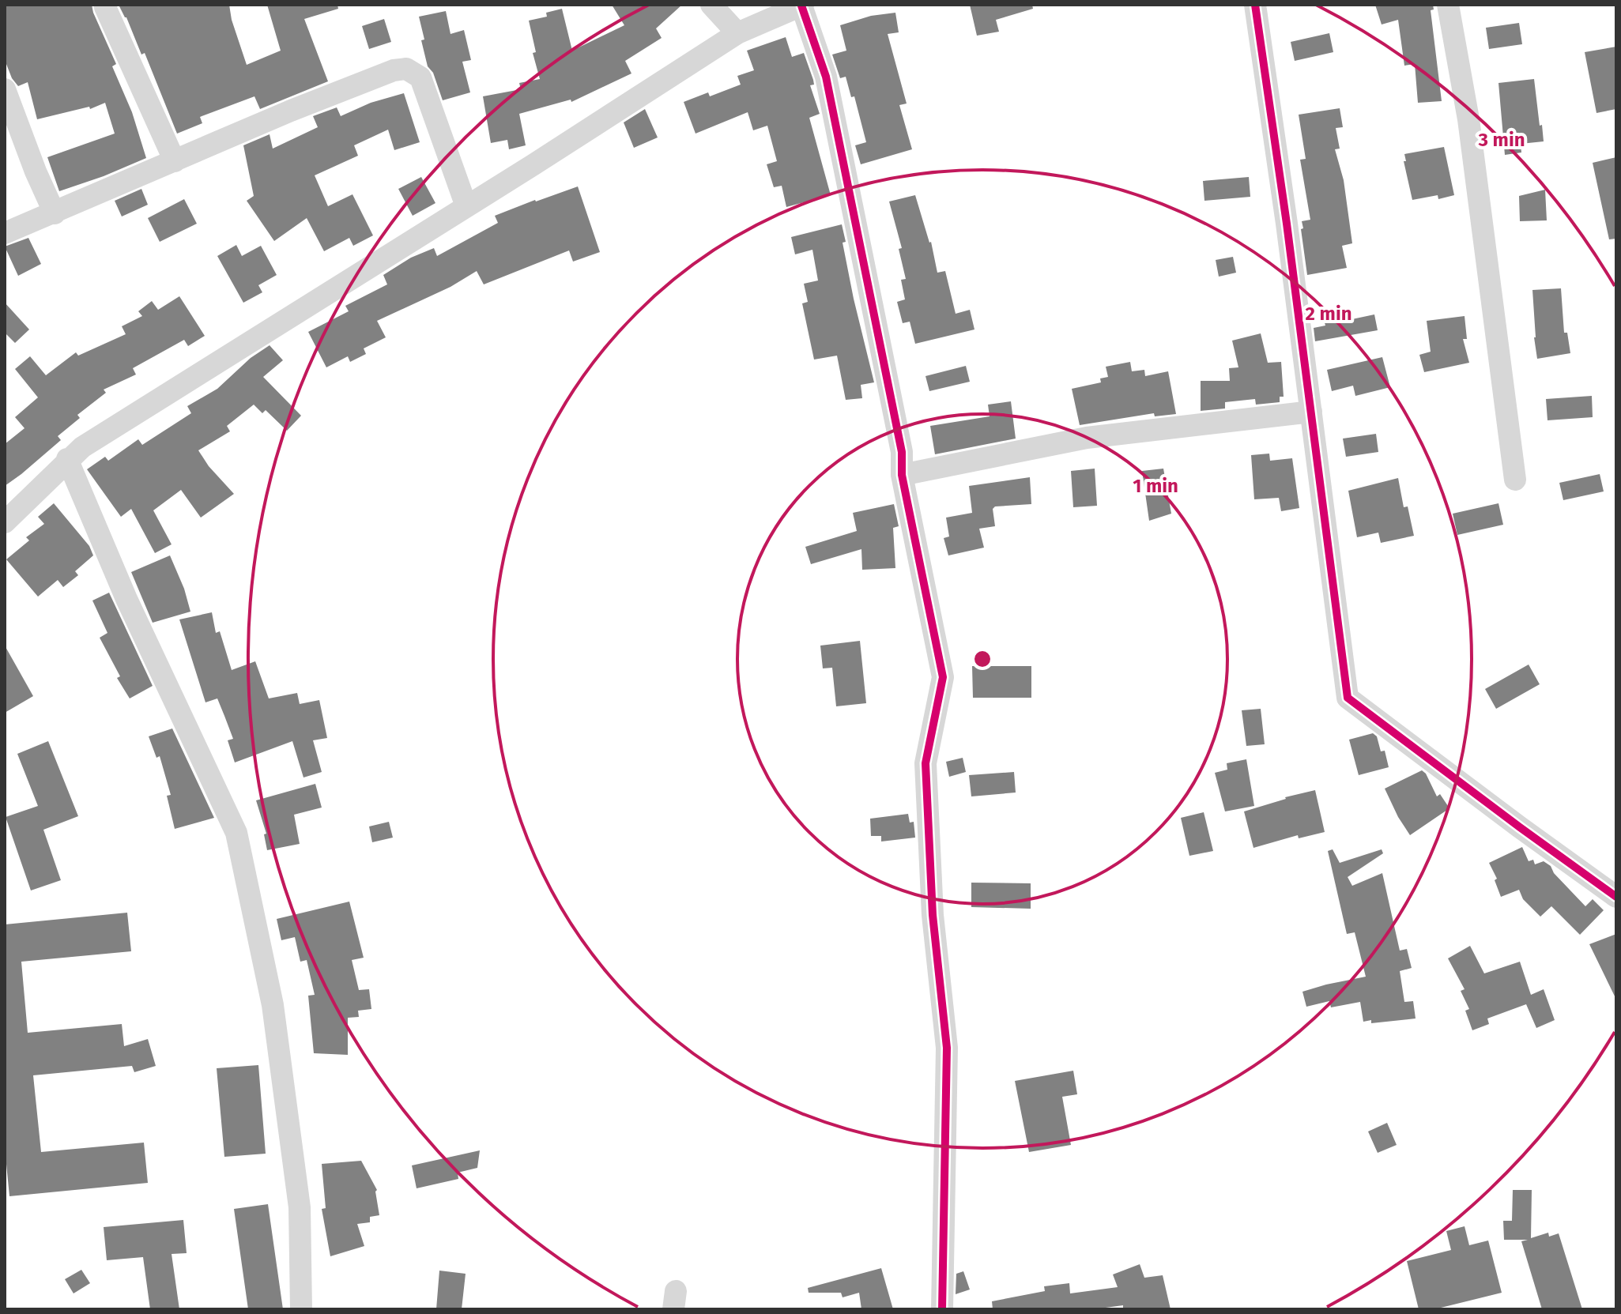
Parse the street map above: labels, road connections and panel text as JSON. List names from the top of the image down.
{
  "rings": ["3 min", "2 min", "1 min"]
}
